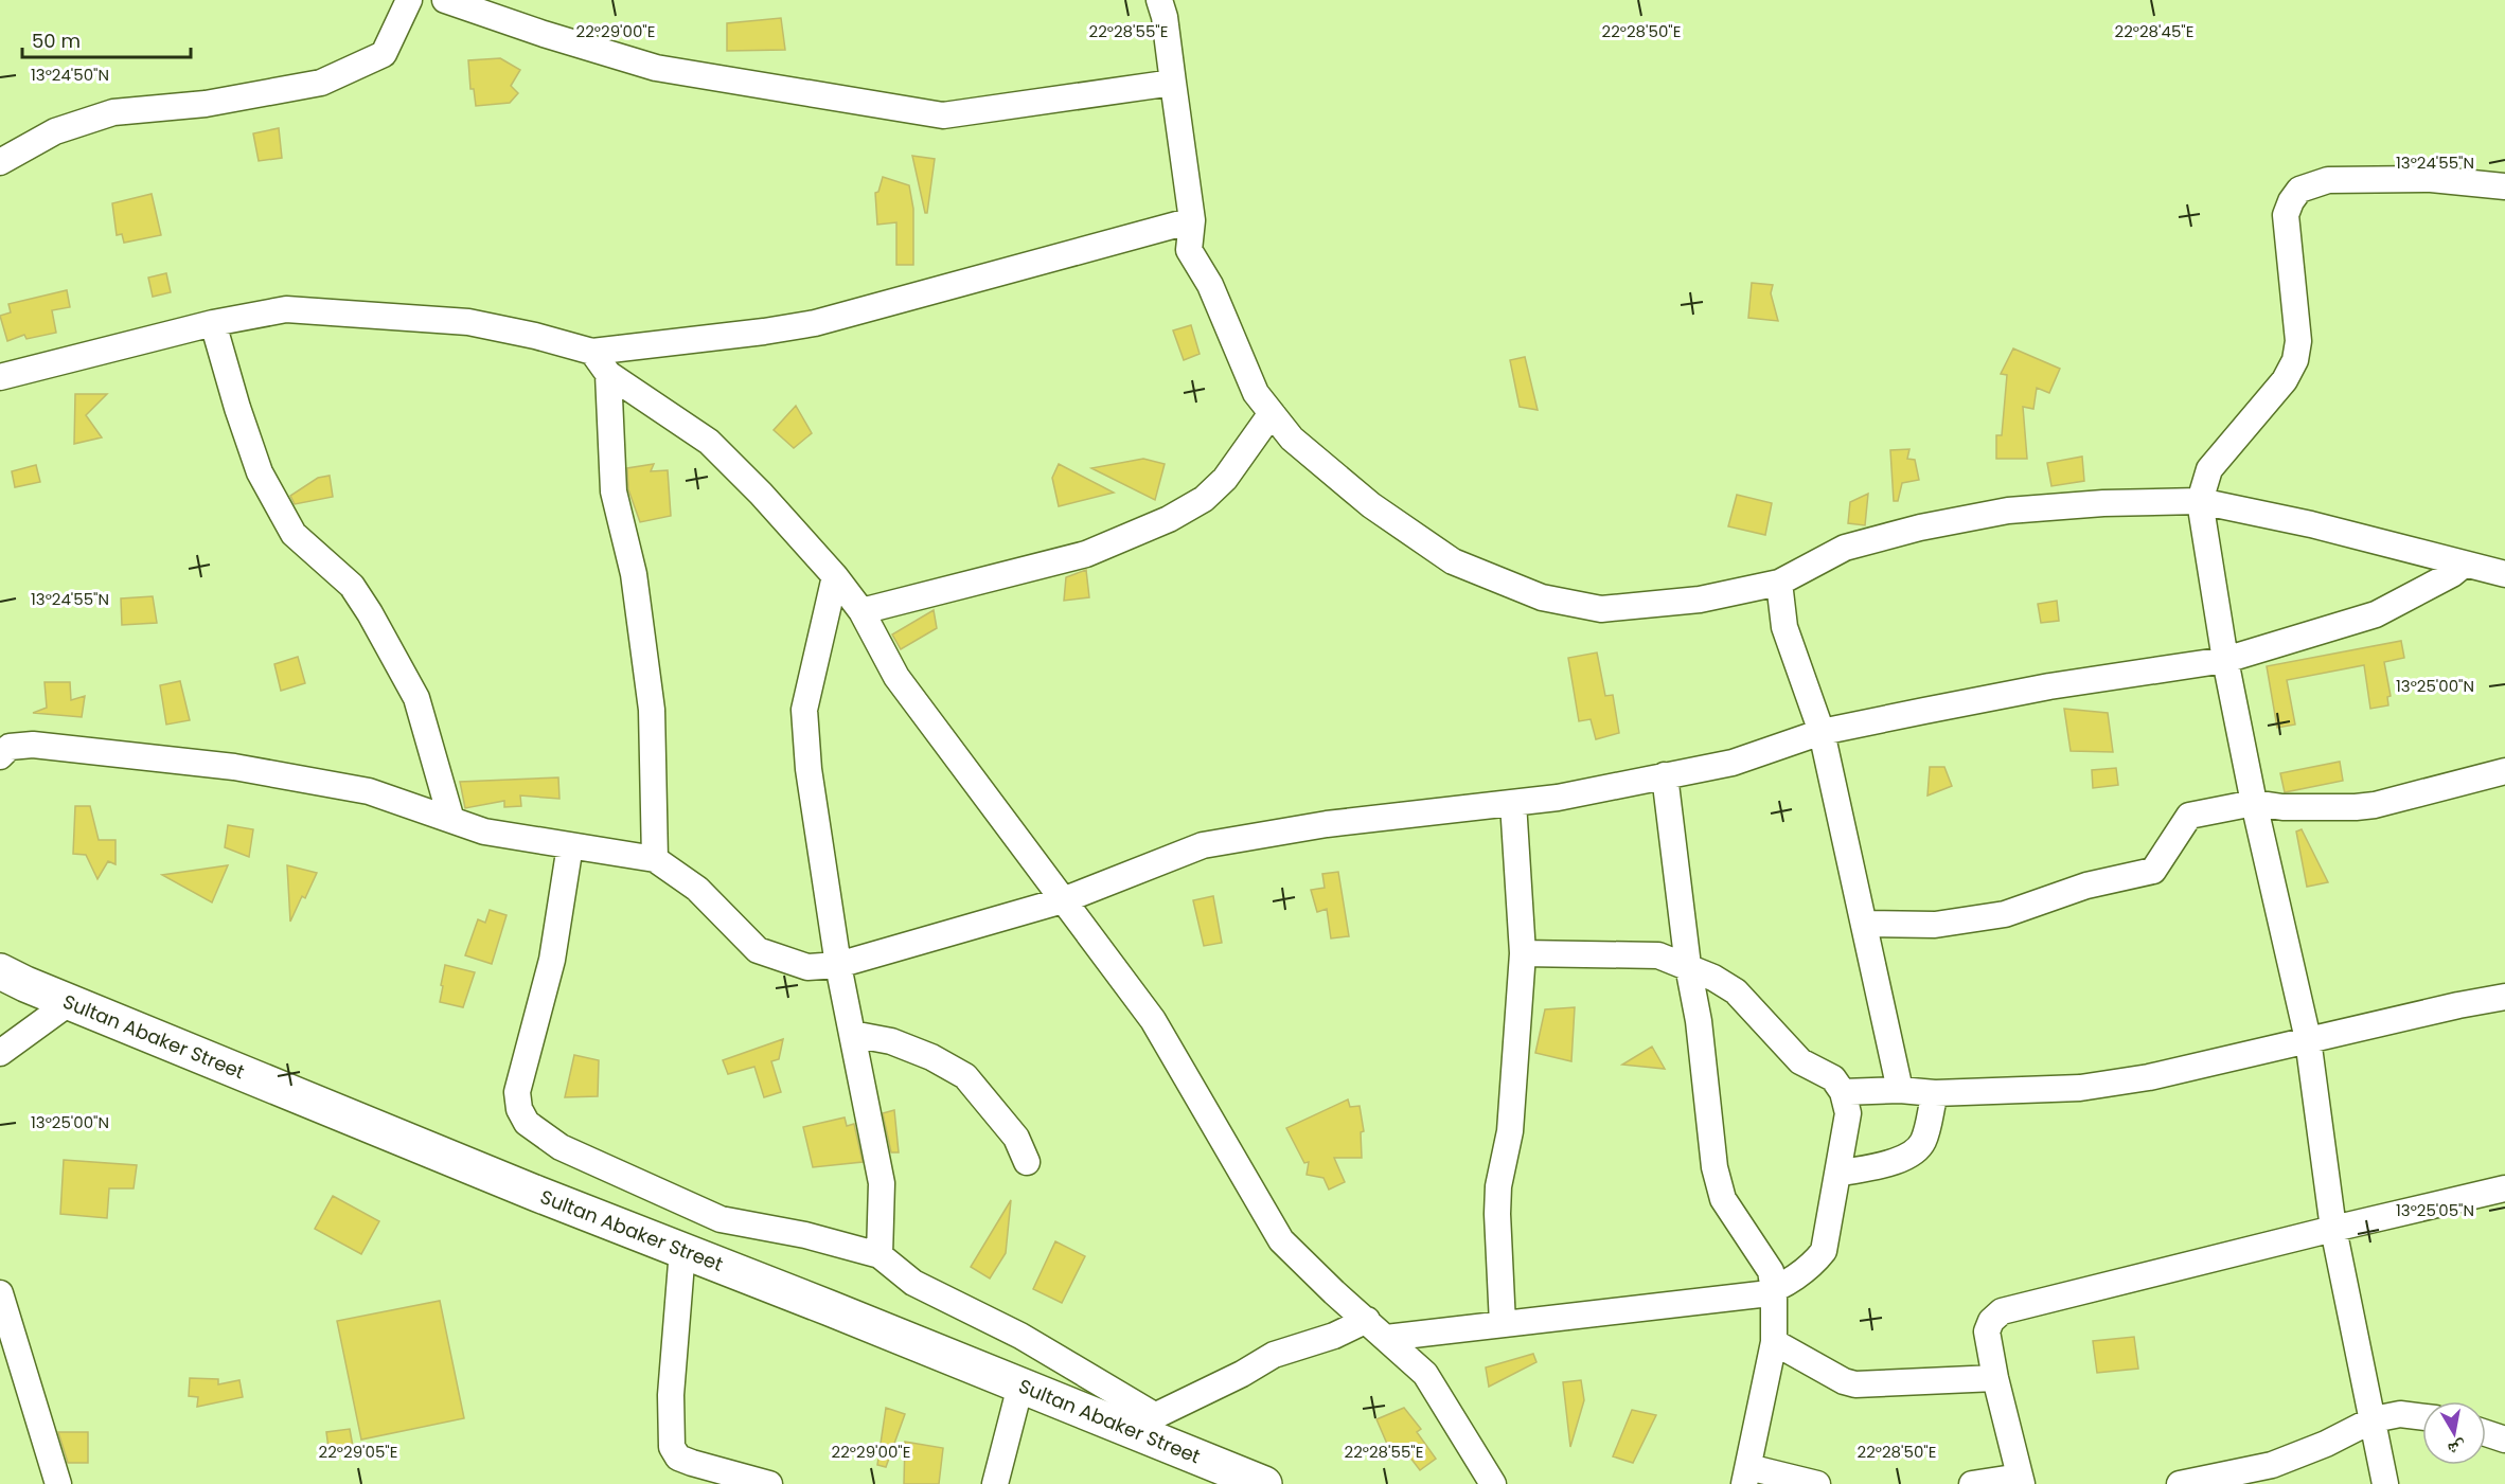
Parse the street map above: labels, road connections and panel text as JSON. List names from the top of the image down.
{
  "streets": {
    "highway": ["Sultan Abaker Street"]
  },
  "scale_bar": "50 m",
  "north": "bottom",
  "coordinates": [
    "22°29'00\"E",
    "22°28'55\"E",
    "22°28'50\"E",
    "22°28'45\"E",
    "13°24'50\"N",
    "13°24'55\"N",
    "13°25'00\"N",
    "13°25'05\"N",
    "22°29'05\"E"
  ]
}
